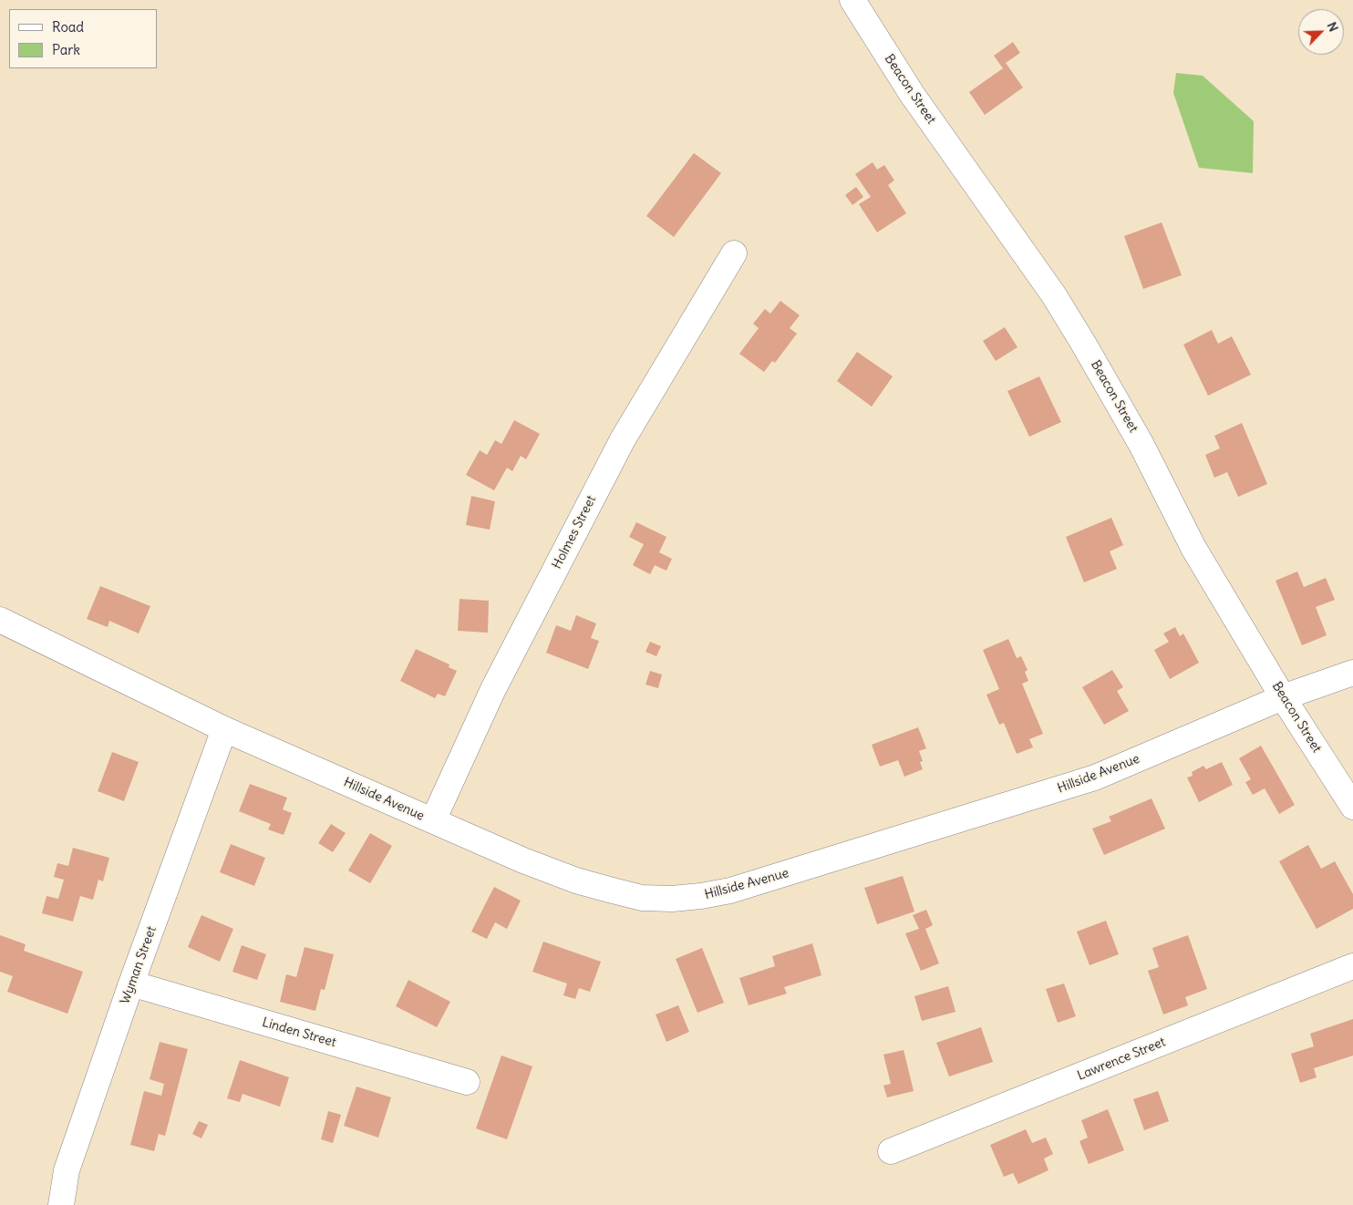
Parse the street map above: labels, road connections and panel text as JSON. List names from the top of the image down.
{
  "streets": {
    "street": [
      "Beacon Street",
      "Holmes Street",
      "Hillside Avenue",
      "Wyman Street",
      "Linden Street",
      "Lawrence Street"
    ]
  },
  "crossings": [
    ["Beacon Street", "Hillside Avenue"],
    ["Holmes Street", "Hillside Avenue"],
    ["Hillside Avenue", "Wyman Street"],
    ["Wyman Street", "Linden Street"]
  ],
  "legend": ["Road", "Park"],
  "north": "top right"
}
